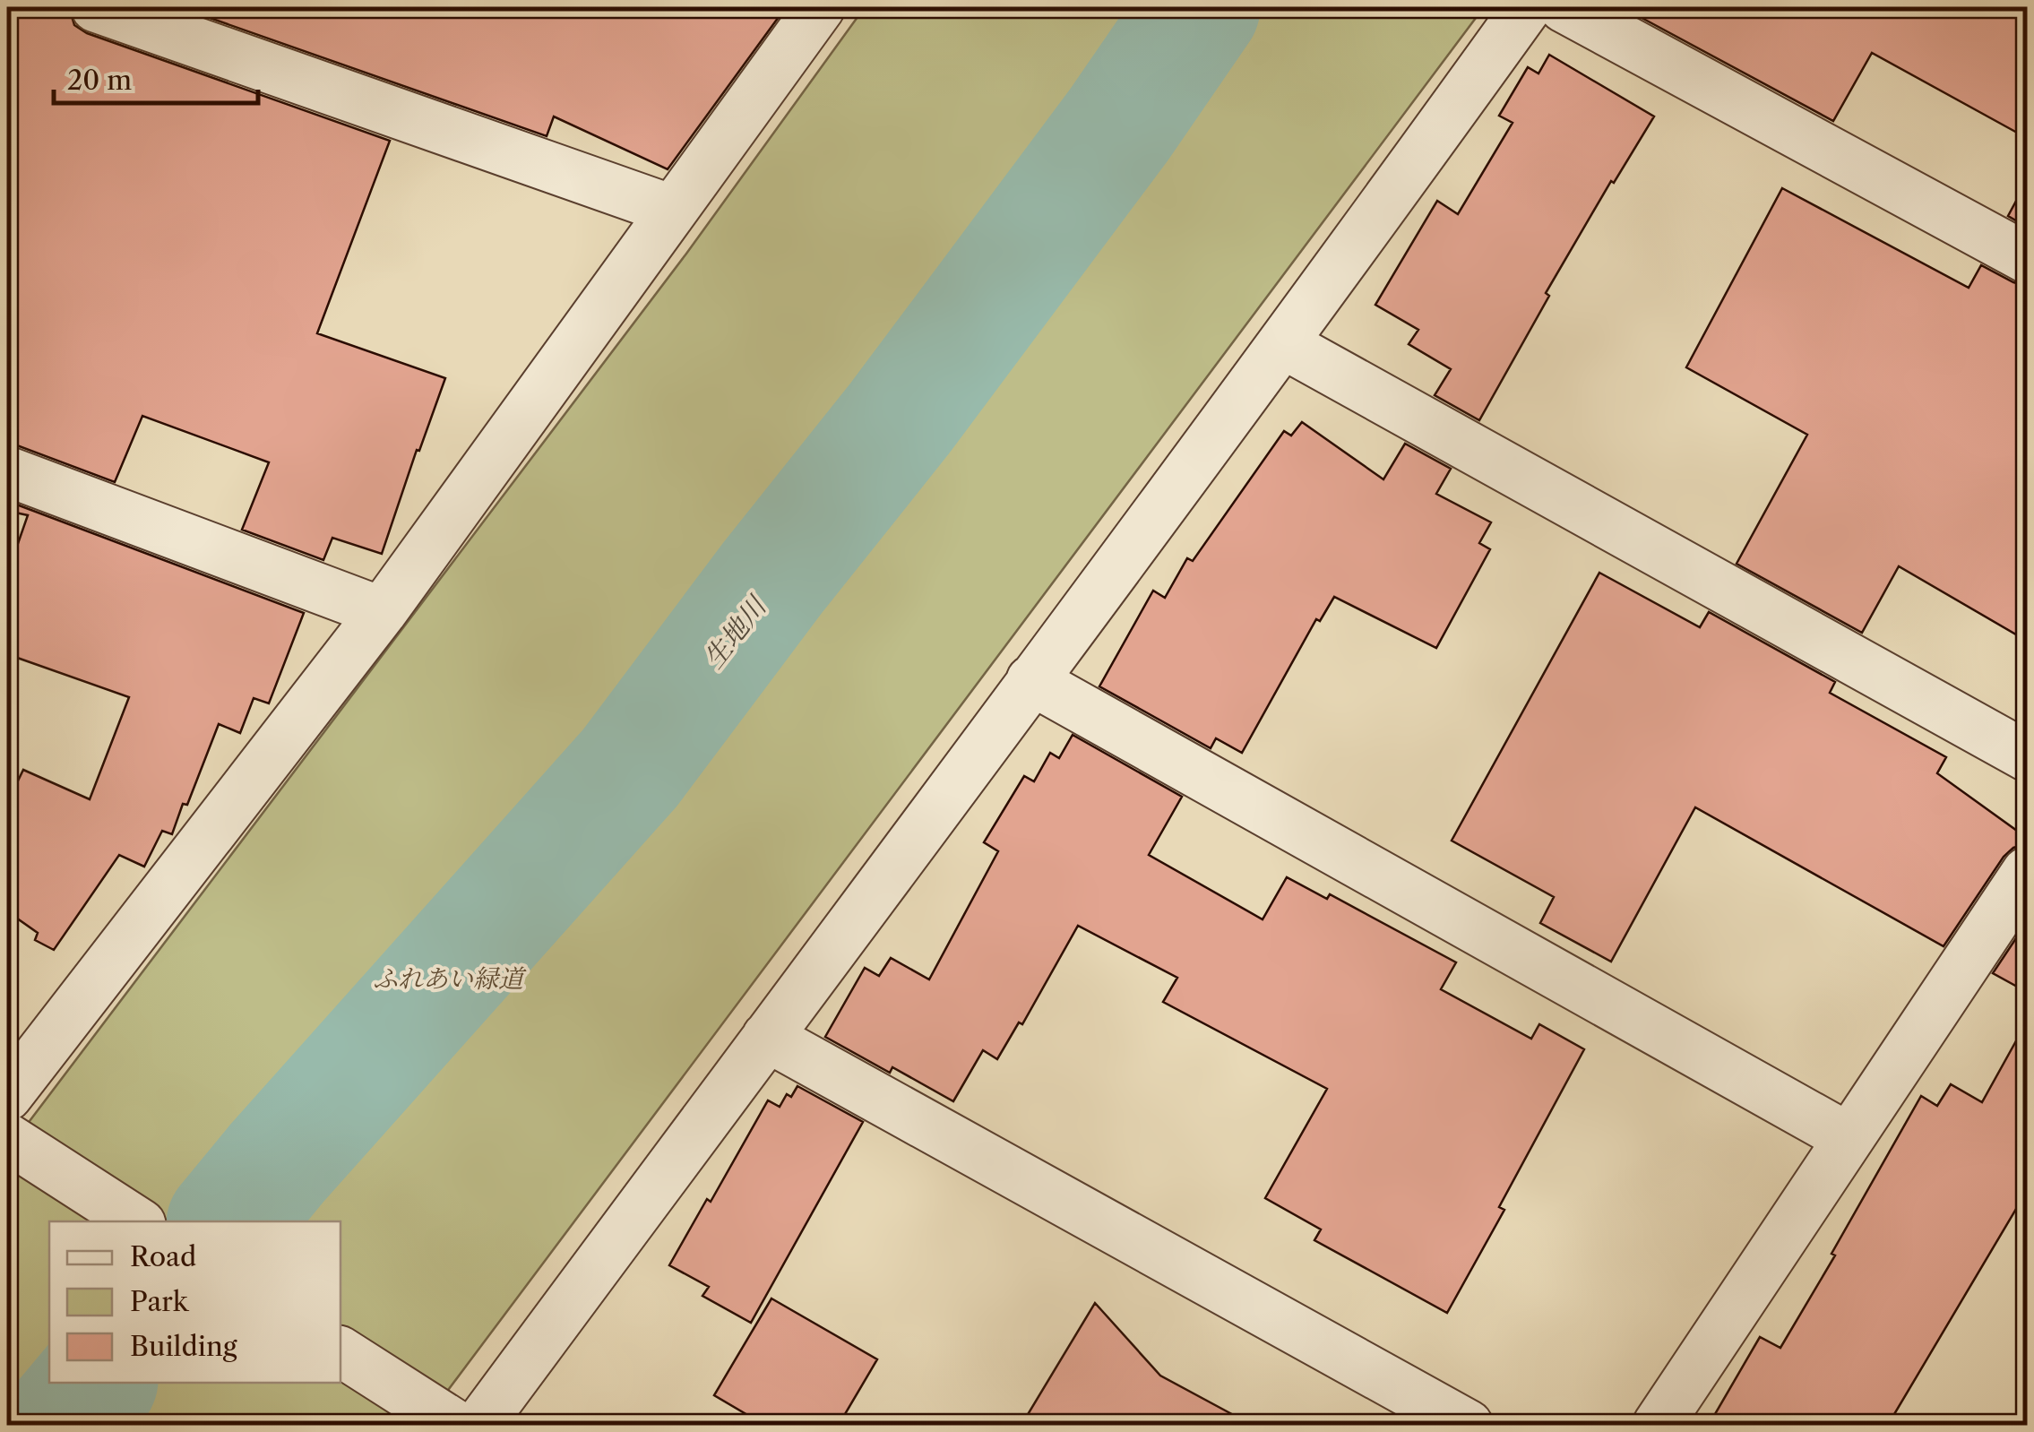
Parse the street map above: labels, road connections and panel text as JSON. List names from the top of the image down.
{
  "water": ["生地川"],
  "parks": ["ふれあい緑道"],
  "legend": ["Road", "Park", "Building"],
  "scale_bar": "20 m"
}
